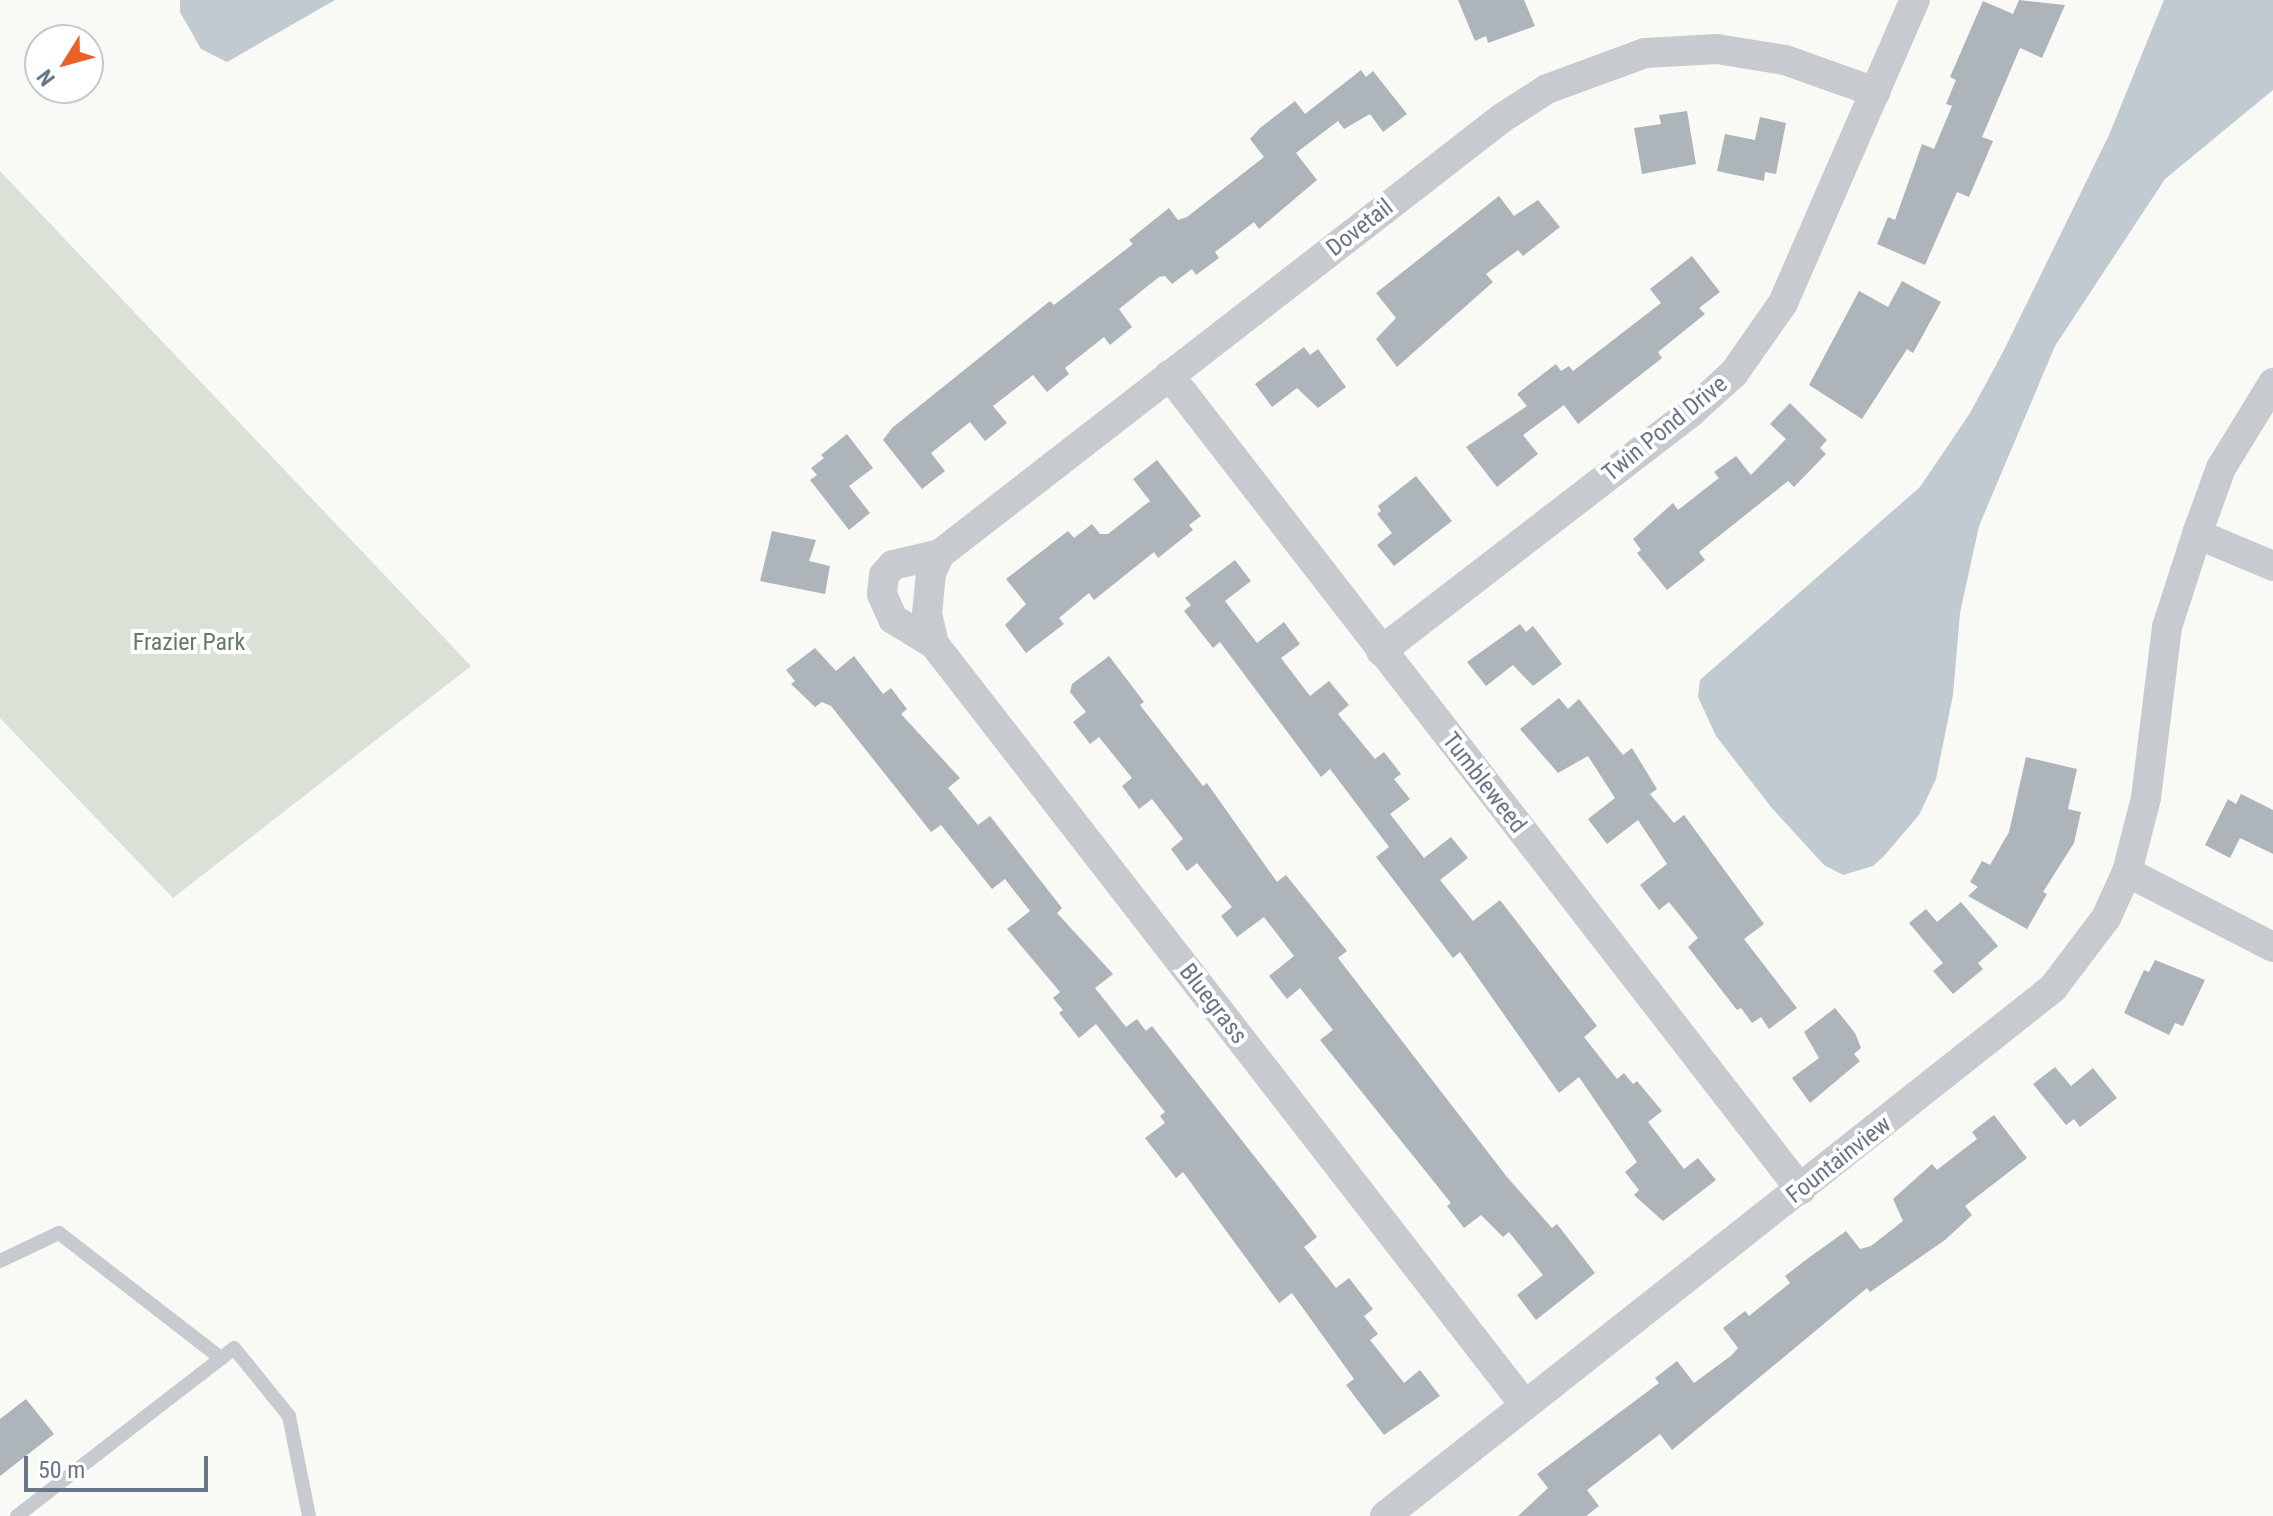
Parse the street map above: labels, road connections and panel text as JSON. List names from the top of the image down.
{
  "streets": {
    "street": [
      "Dovetail",
      "Twin Pond Drive",
      "Tumbleweed",
      "Bluegrass",
      "Fountainview"
    ]
  },
  "crossings": [
    ["Dovetail", "Twin Pond Drive"],
    ["Dovetail", "Tumbleweed"],
    ["Dovetail", "Bluegrass"],
    ["Twin Pond Drive", "Tumbleweed"],
    ["Tumbleweed", "Fountainview"],
    ["Bluegrass", "Fountainview"]
  ],
  "parks": ["Frazier Park"],
  "scale_bar": "50 m",
  "north": "bottom left"
}
